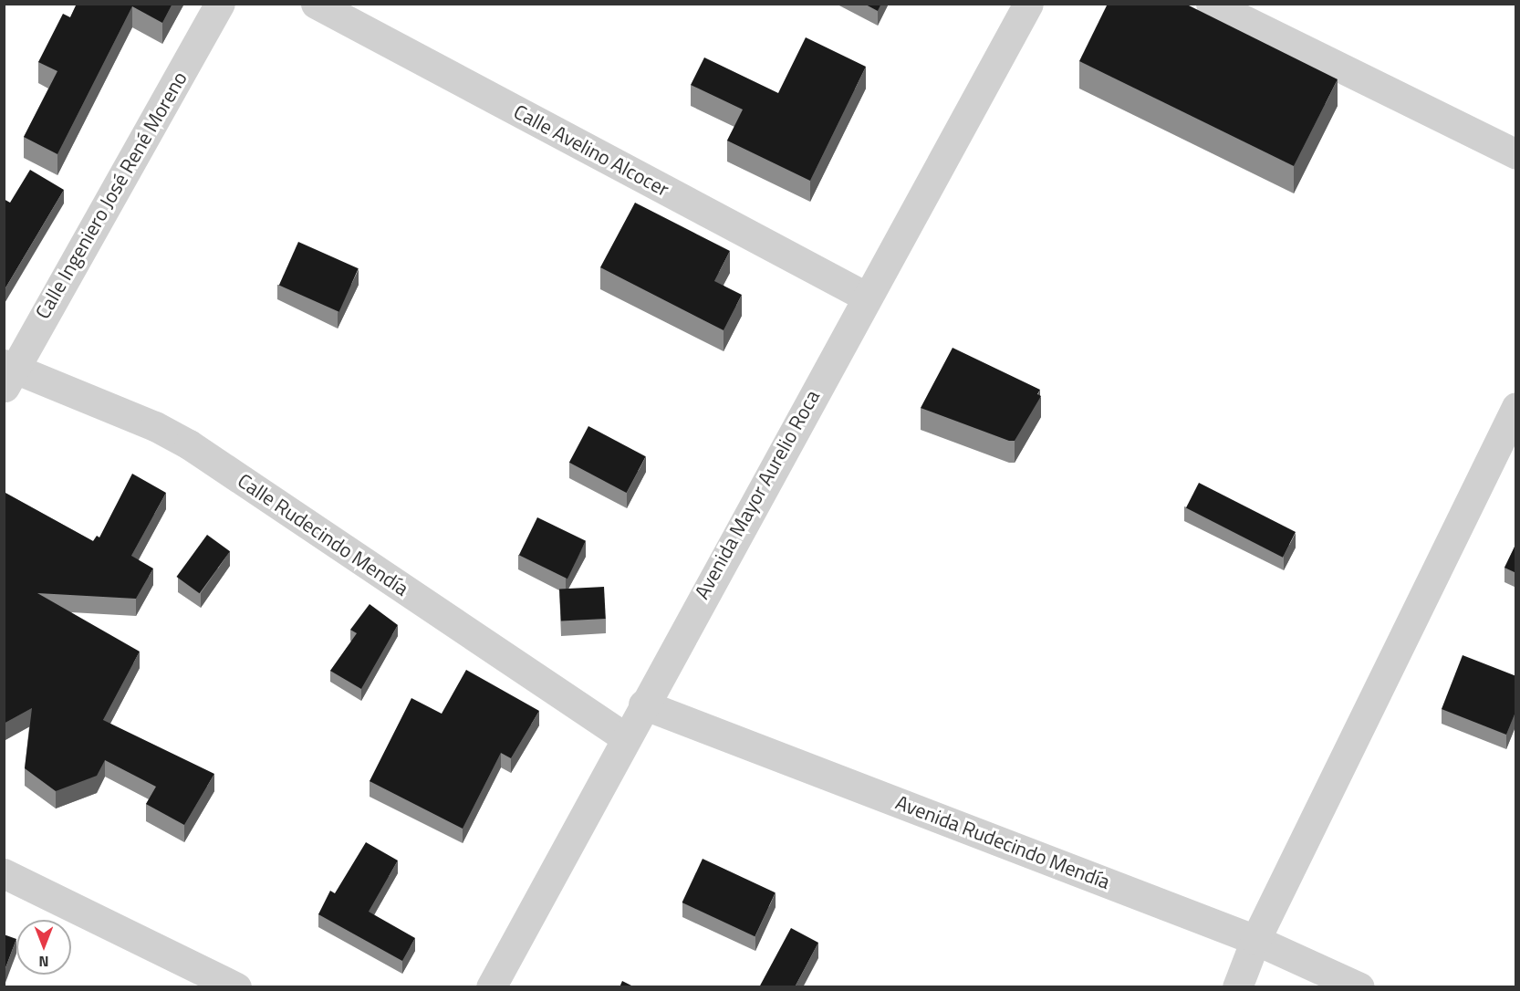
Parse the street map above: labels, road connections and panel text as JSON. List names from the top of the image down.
{
  "streets": {
    "street": [
      "Calle Avelino Alcocer",
      "Calle Ingeniero José René Moreno",
      "Avenida Mayor Aurelio Roca",
      "Calle Rudecindo Mendía",
      "Avenida Rudecindo Mendía"
    ]
  },
  "crossings": [
    ["Calle Avelino Alcocer", "Avenida Mayor Aurelio Roca"],
    ["Calle Ingeniero José René Moreno", "Calle Rudecindo Mendía"],
    ["Avenida Mayor Aurelio Roca", "Calle Rudecindo Mendía"],
    ["Avenida Mayor Aurelio Roca", "Avenida Rudecindo Mendía"]
  ],
  "north": "bottom"
}
